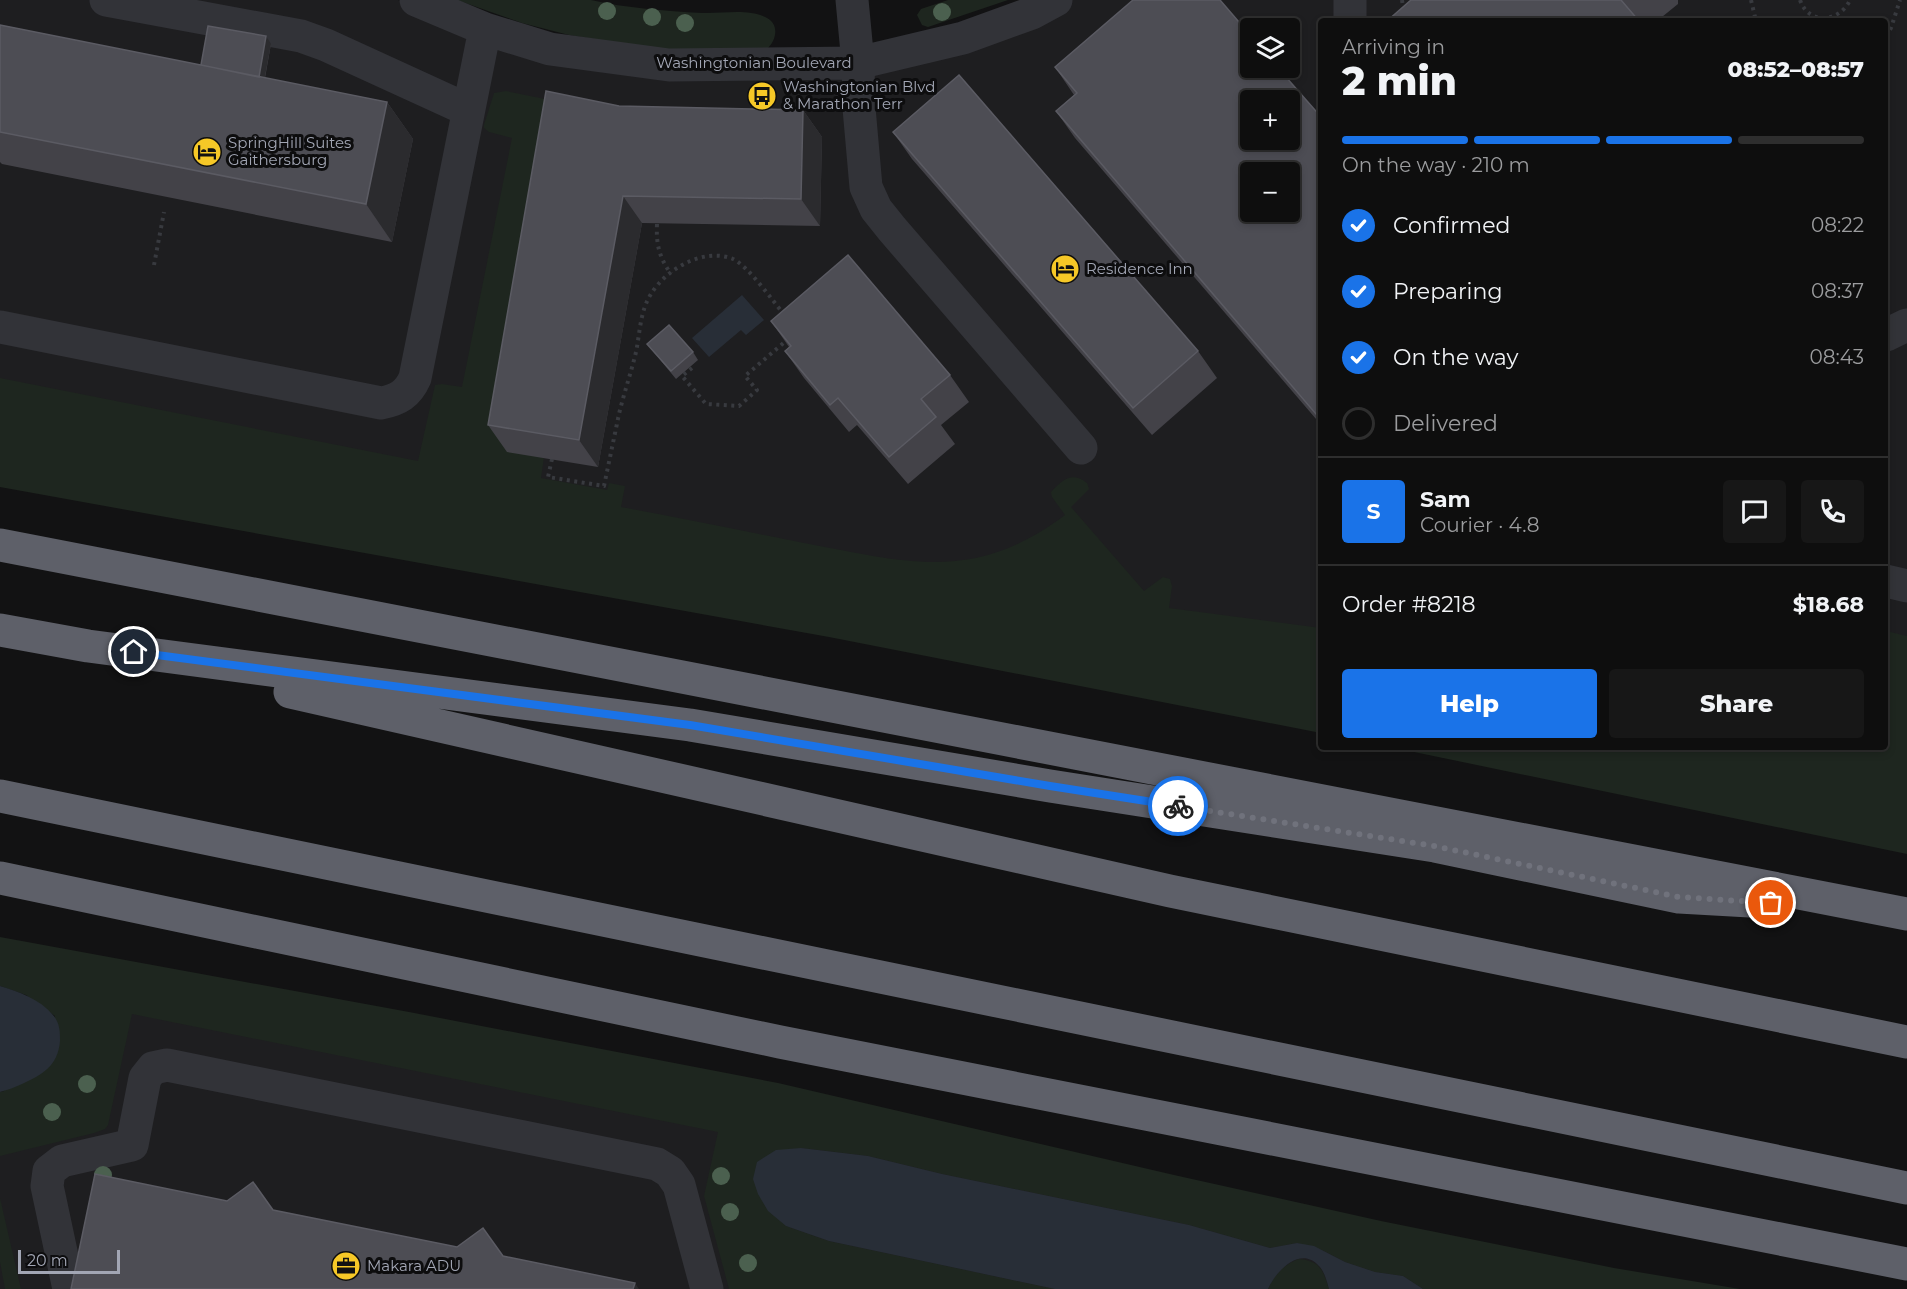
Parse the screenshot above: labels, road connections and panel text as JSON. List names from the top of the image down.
{
  "streets": {
    "street": ["Washingtonian Boulevard"]
  },
  "places": {
    "bus stop": ["Washingtonian Blvd & Marathon Terr"],
    "hotel": ["SpringHill Suites Gaithersburg", "Residence Inn"],
    "office": ["Makara ADU"]
  },
  "scale_bar": "20 m",
  "page": {
    "map_buttons": ["+", "−"],
    "heading": ["2 min", "Arriving in", "08:52–08:57"],
    "panel": [
      "Sam",
      "Courier · 4.8",
      "Order #8218",
      "$18.68"
    ],
    "bar": "On the way · 210 m",
    "list": [
      ["Confirmed", "08:22"],
      ["Preparing", "08:37"],
      ["On the way", "08:43"],
      "Delivered"
    ],
    "round": "S",
    "buttons": ["Help", "Share"],
    "scale": "20 m"
  }
}
